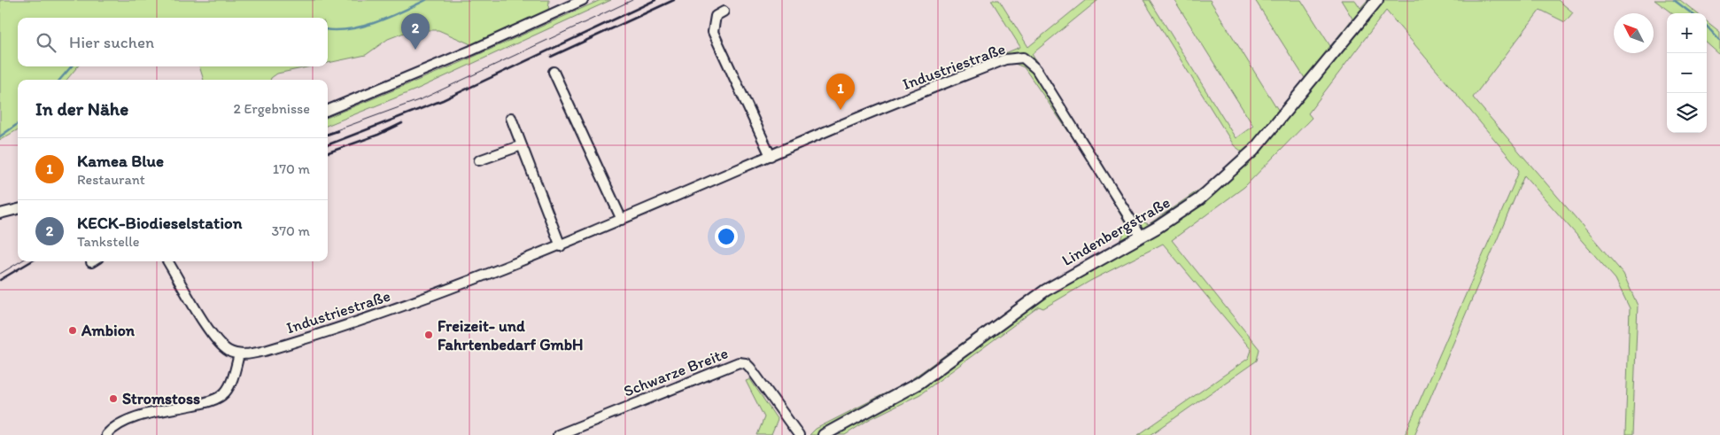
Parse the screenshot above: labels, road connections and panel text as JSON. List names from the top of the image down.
{
  "streets": {
    "main road": ["Lindenbergstraße"],
    "street": ["Industriestraße", "Schwarze Breite"]
  },
  "crossings": [
    ["Industriestraße", "Lindenbergstraße"]
  ],
  "places": ["Ambion", "Freizeit- und Fahrtenbedarf GmbH", "Stromstoss"],
  "north": "top left",
  "page": {
    "map_buttons": ["+", "−"],
    "pins": ["2", "1"],
    "search": "Hier suchen",
    "heading": ["In der Nähe", "2 Ergebnisse"],
    "list": [
      {
        "mark": "1",
        "name": "Kamea Blue",
        "note": "Restaurant",
        "value": "170 m"
      },
      {
        "mark": "2",
        "name": "KECK-Biodieselstation",
        "note": "Tankstelle",
        "value": "370 m"
      }
    ]
  }
}
